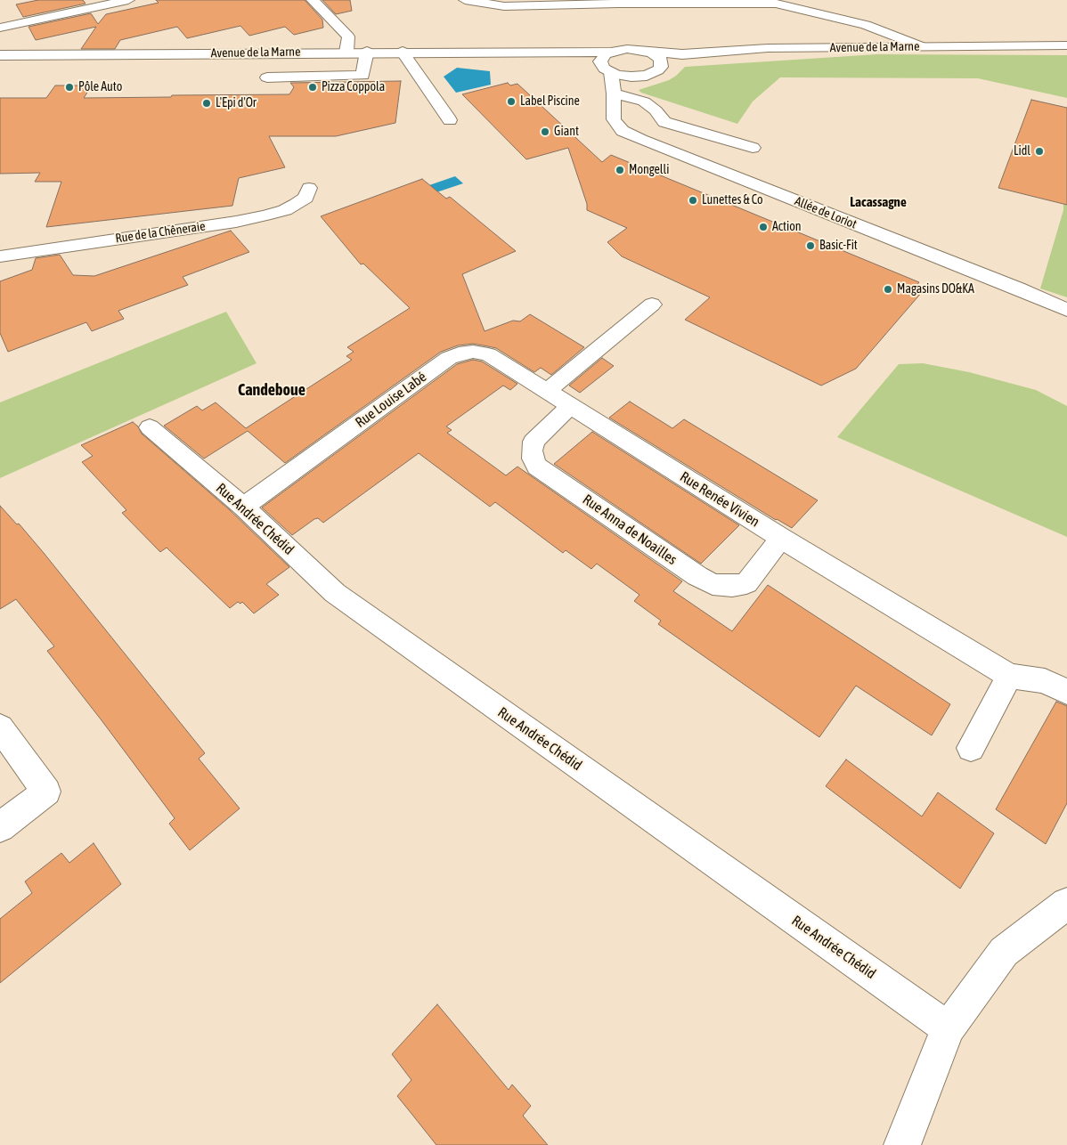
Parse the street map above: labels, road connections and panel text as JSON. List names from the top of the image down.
{
  "streets": {
    "street": [
      "Avenue de la Marne",
      "Allée de Loriot",
      "Rue de la Chêneraie",
      "Rue Louise Labé",
      "Rue Renée Vivien",
      "Rue Andrée Chédid",
      "Rue Anna de Noailles"
    ]
  },
  "crossings": [
    ["Avenue de la Marne", "Allée de Loriot"],
    ["Rue Louise Labé", "Rue Renée Vivien"],
    ["Rue Louise Labé", "Rue Andrée Chédid"],
    ["Rue Renée Vivien", "Rue Anna de Noailles"]
  ],
  "districts": ["Lacassagne", "Candeboue"],
  "places": [
    "Pôle Auto",
    "Pizza Coppola",
    "Label Piscine",
    "L'Epi d'Or",
    "Giant",
    "Lidl",
    "Mongelli",
    "Lunettes & Co",
    "Action",
    "Basic-Fit",
    "Magasins DO&KA"
  ]
}
